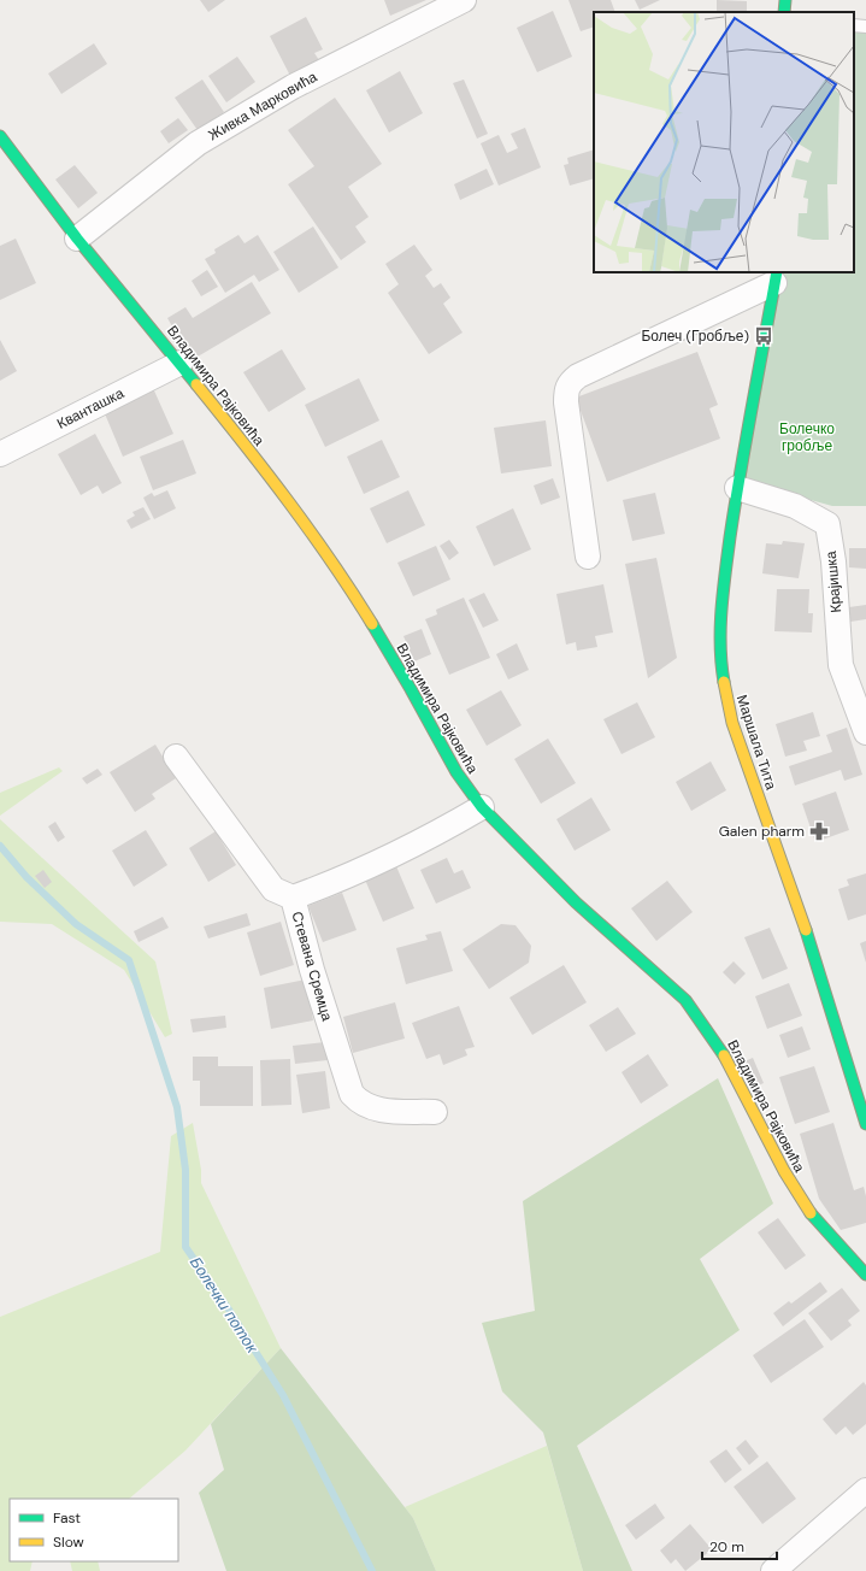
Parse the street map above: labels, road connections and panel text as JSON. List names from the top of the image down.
{
  "streets": {
    "street": [
      "Живка Марковића",
      "Владимира Рајковића",
      "Кванташка",
      "Крајишка",
      "Маршала Тита",
      "Стевана Сремца"
    ]
  },
  "crossings": [
    ["Живка Марковића", "Владимира Рајковића"],
    ["Владимира Рајковића", "Кванташка"],
    ["Владимира Рајковића", "Стевана Сремца"],
    ["Крајишка", "Маршала Тита"]
  ],
  "water": ["Болечки поток"],
  "parks": ["Болечко гробље"],
  "places": {
    "bus stop": ["Болеч (Гробље)"],
    "pharmacy": ["Galen pharm"]
  },
  "legend": ["Fast", "Slow"],
  "scale_bar": "20 m"
}
